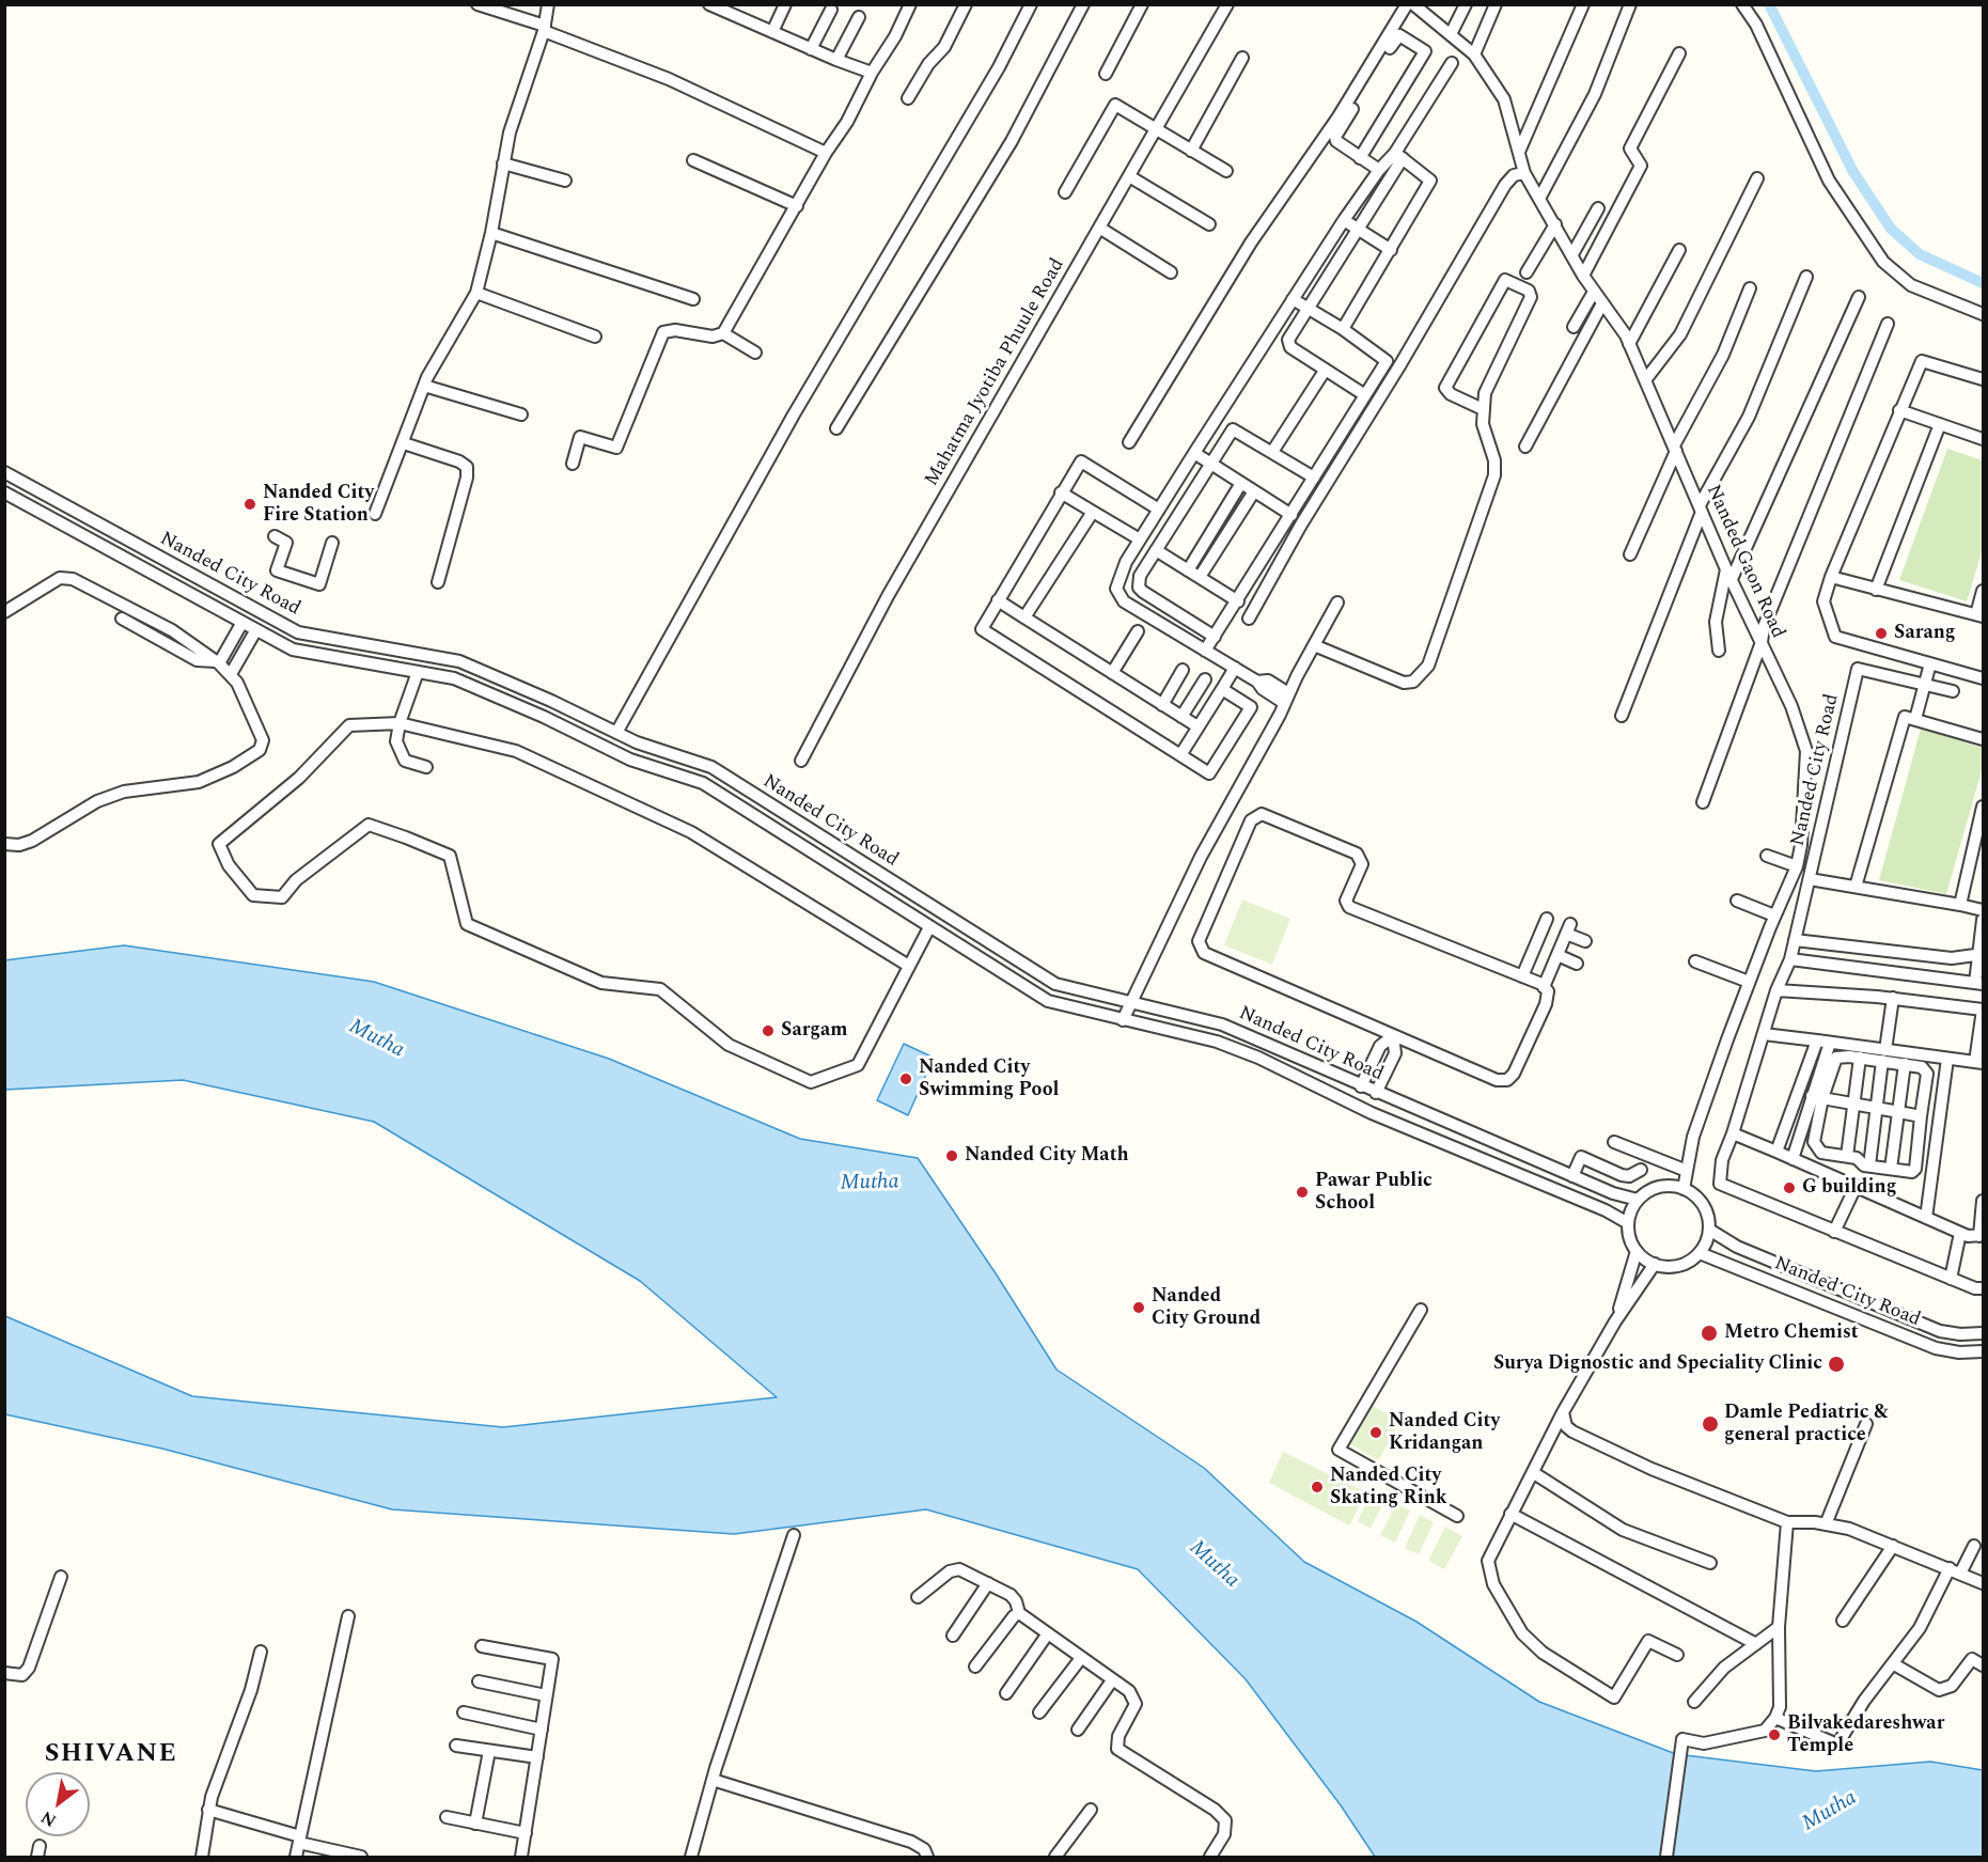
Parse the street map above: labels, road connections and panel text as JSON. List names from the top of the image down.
{
  "streets": {
    "street": ["Mahatma Jyotiba Phuule Road", "Nanded Gaon Road", "Nanded City Road"]
  },
  "crossings": [
    ["Nanded Gaon Road", "Nanded City Road"]
  ],
  "districts": ["SHIVANE"],
  "water": ["Mutha"],
  "places": [
    "Nanded City Fire Station",
    "Sarang",
    "Sargam",
    "Nanded City Swimming Pool",
    "Nanded City Math",
    "G building",
    "Pawar Public School",
    "Nanded City Ground",
    "Metro Chemist",
    "Surya Dignostic and Speciality Clinic",
    "Damle Pediatric & general practice",
    "Nanded City Kridangan",
    "Nanded City Skating Rink",
    "Bilvakedareshwar Temple"
  ],
  "north": "bottom left"
}
